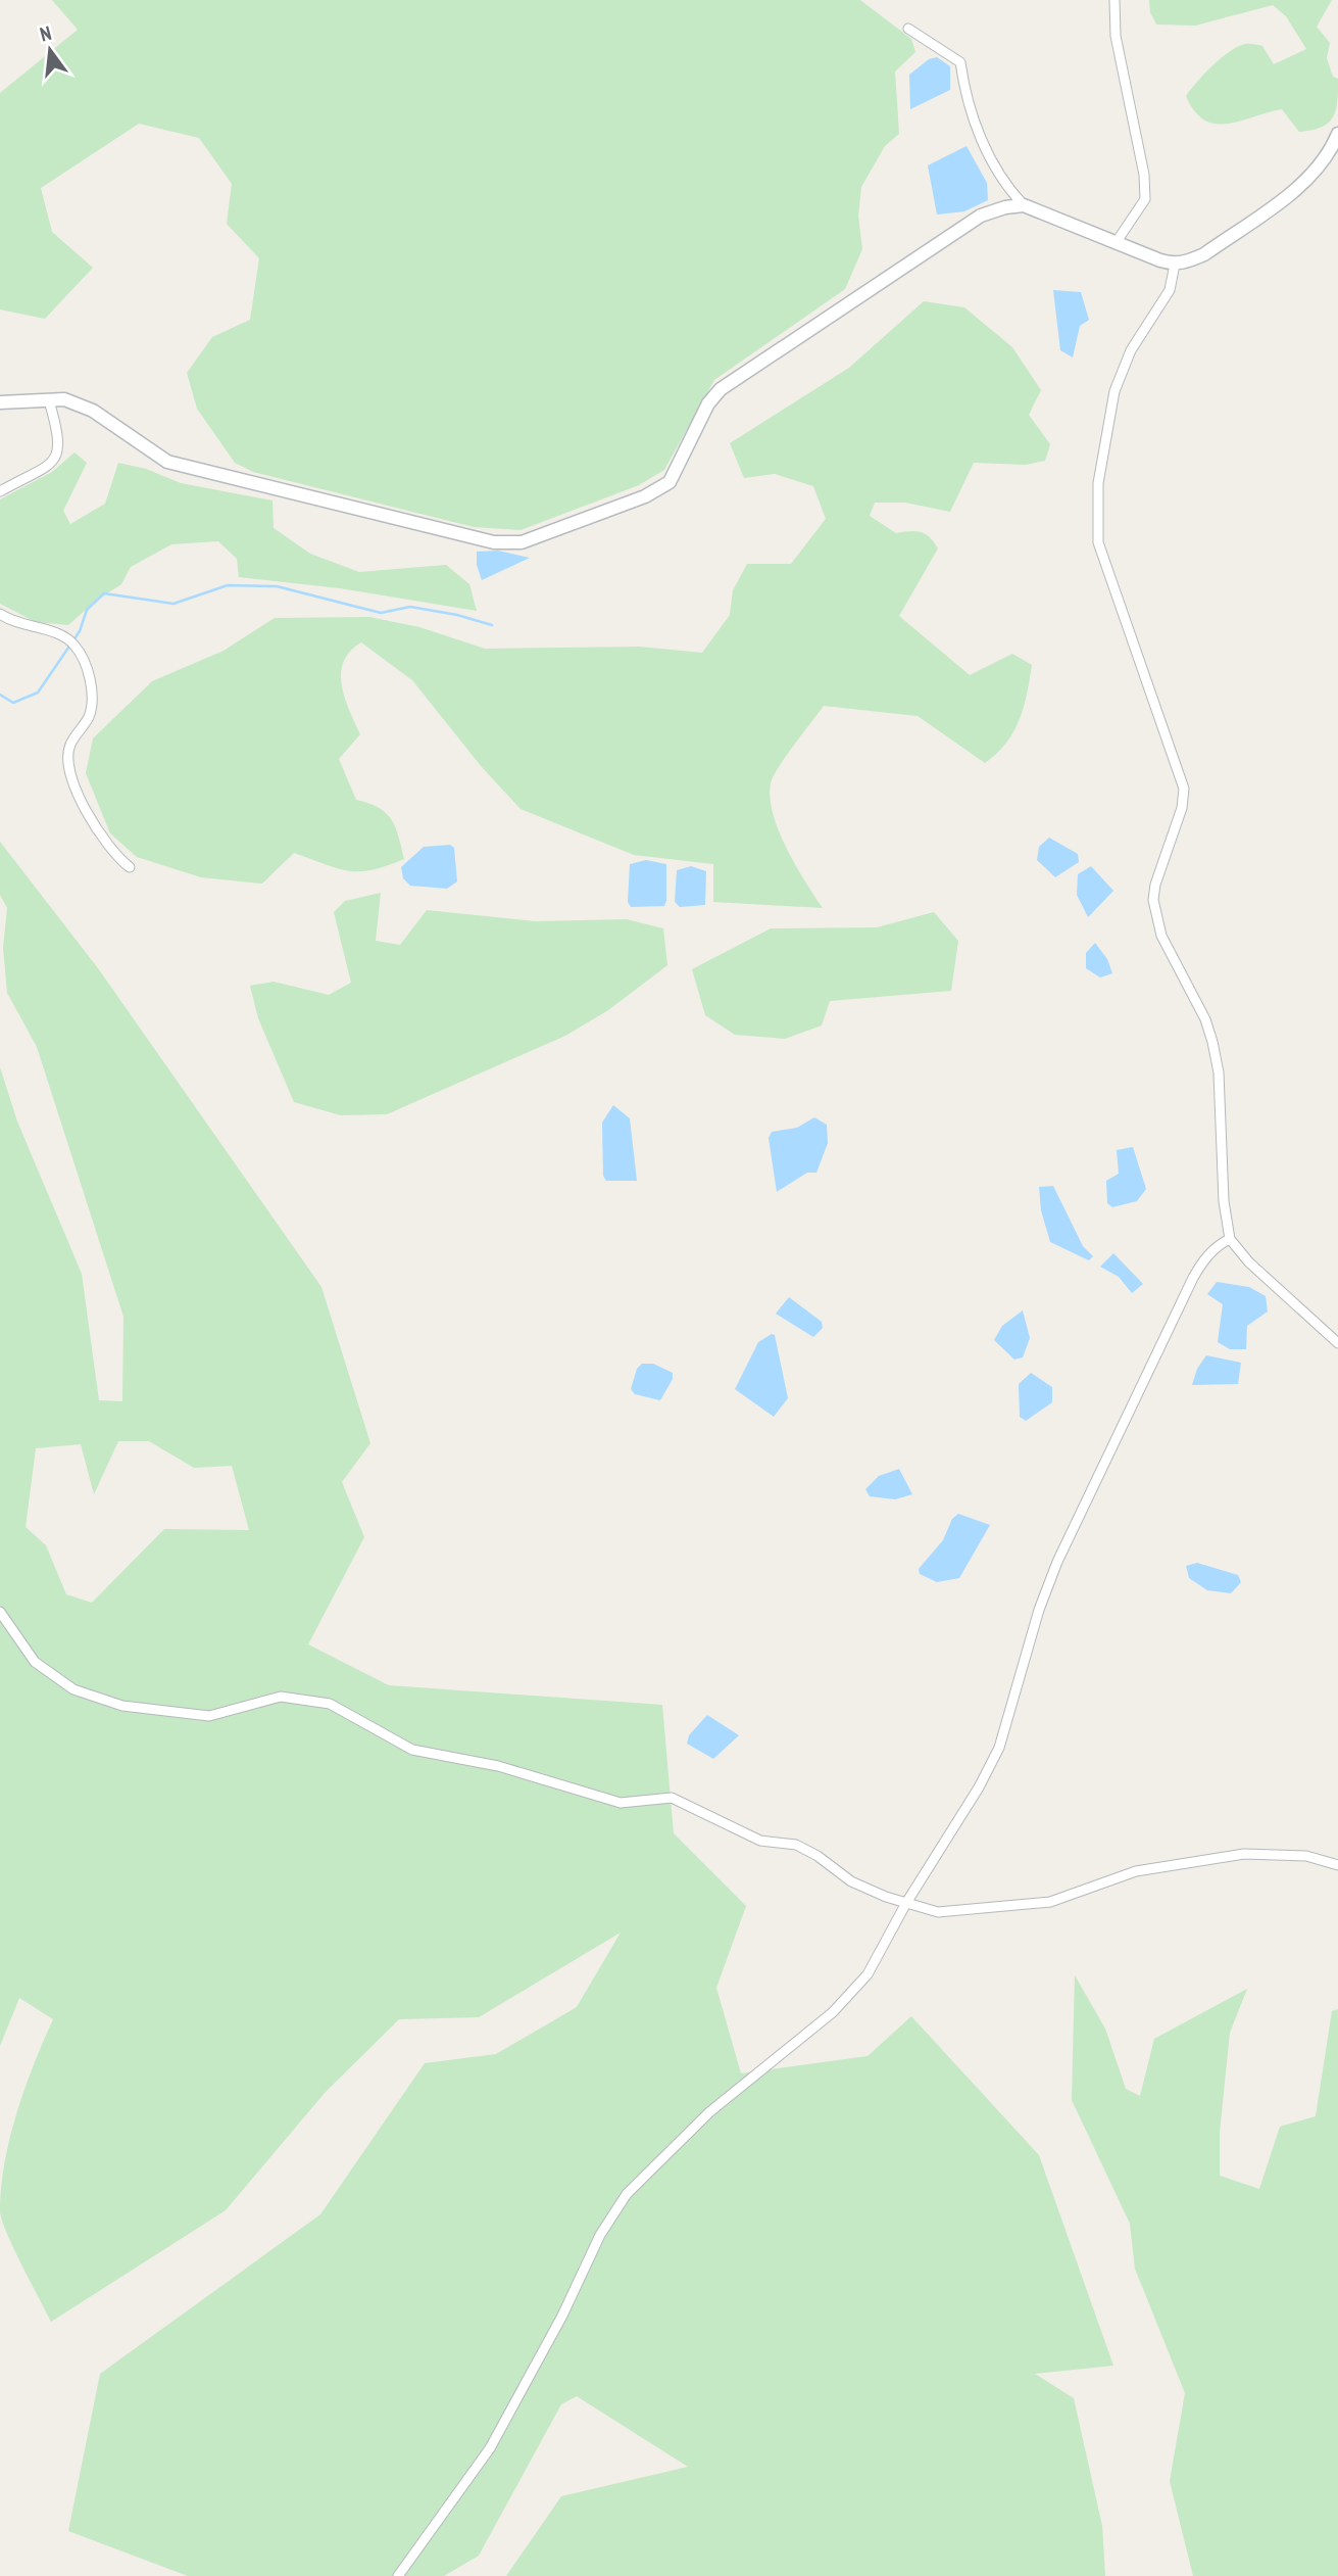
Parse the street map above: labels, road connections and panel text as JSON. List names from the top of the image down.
{
  "north": "top"
}
